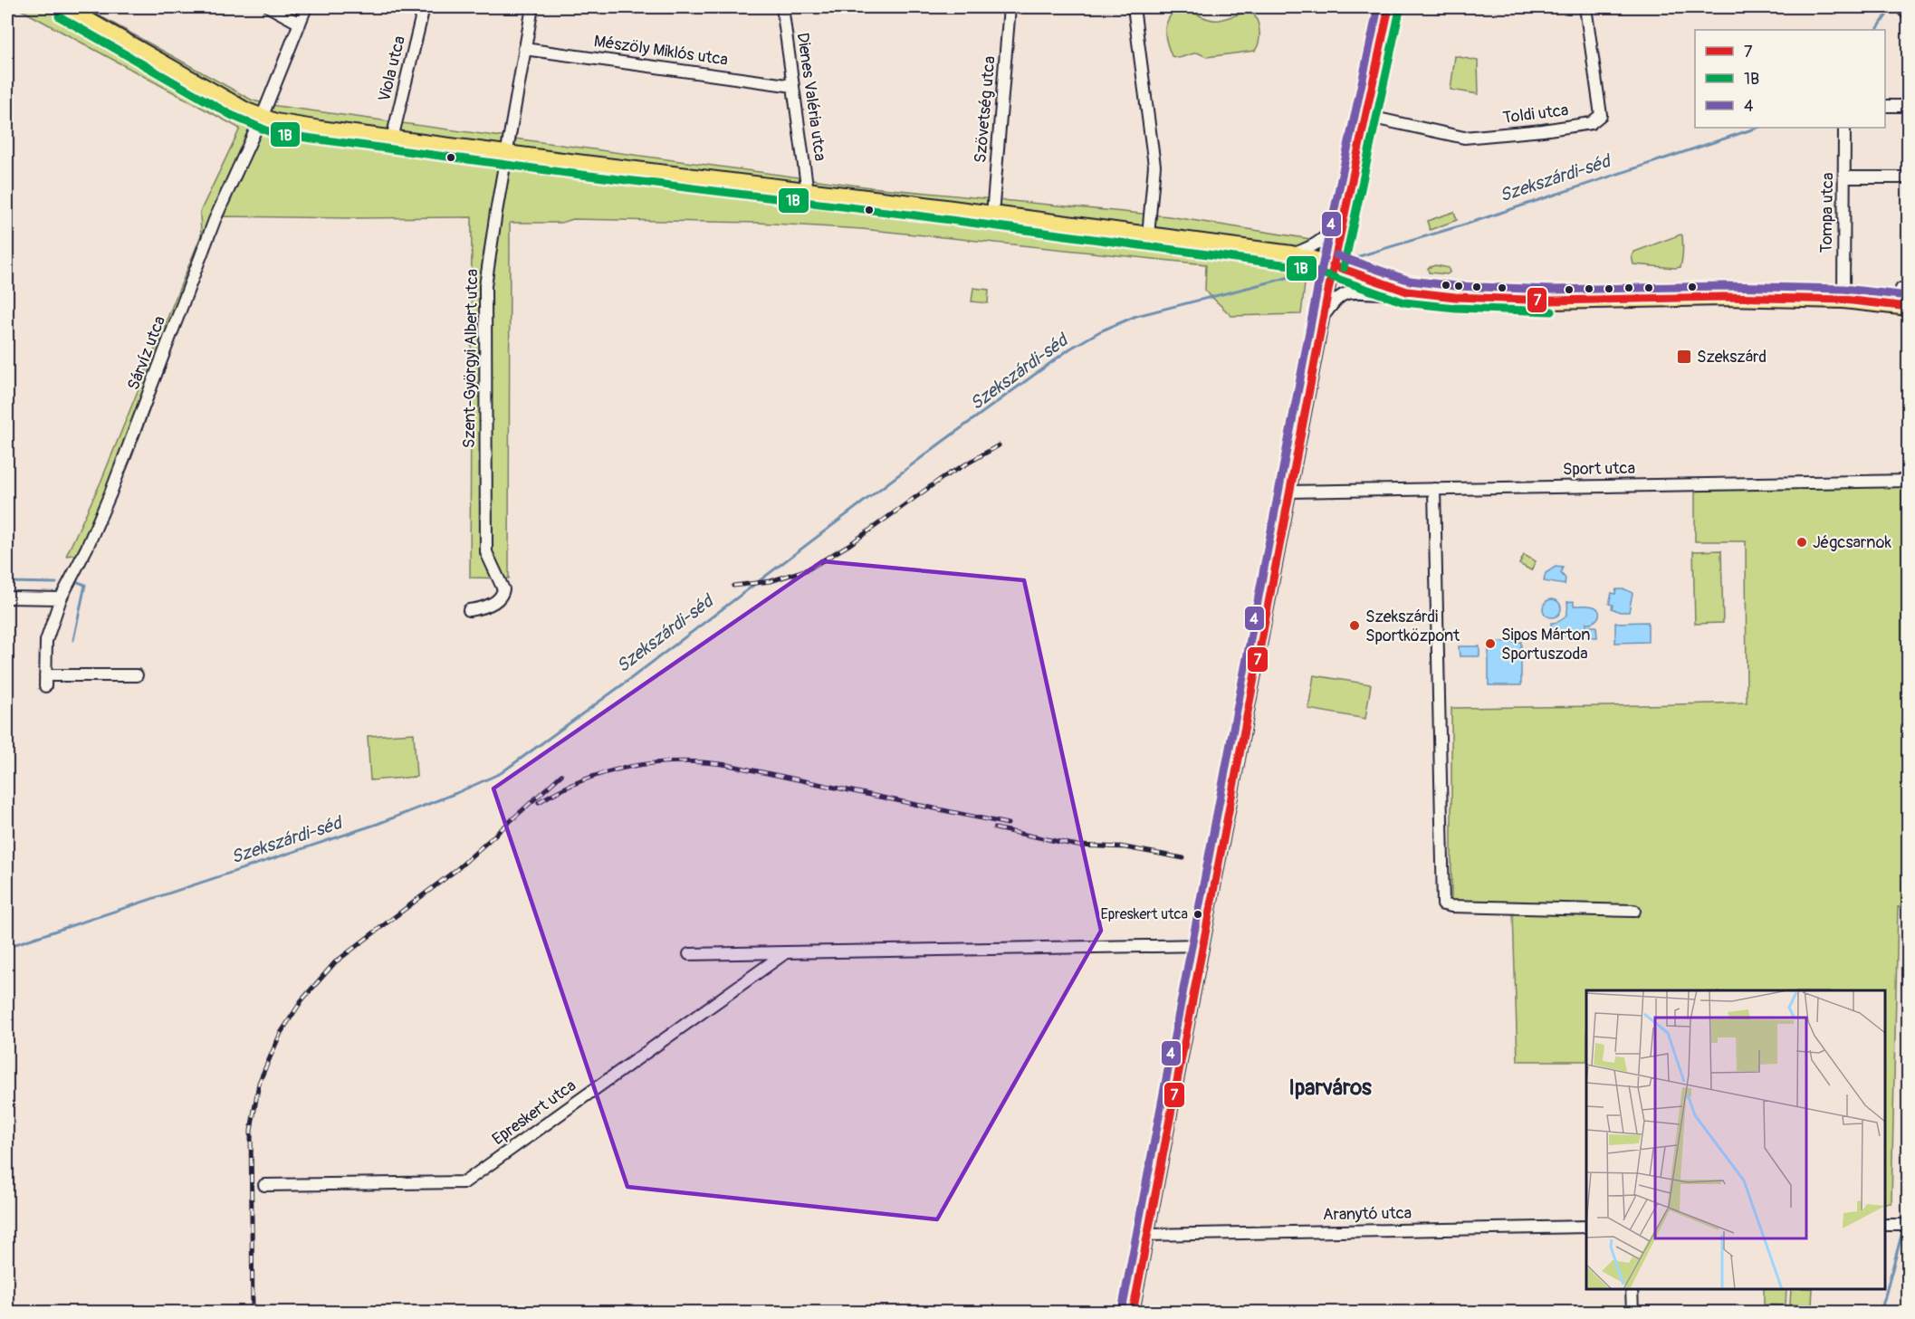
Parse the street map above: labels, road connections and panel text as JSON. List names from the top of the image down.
{
  "streets": {
    "street": [
      "Mészöly Miklós utca",
      "Viola utca",
      "Dienes Valéria utca",
      "Szövetség utca",
      "Toldi utca",
      "Tompa utca",
      "Sárvíz utca",
      "Szent-Györgyi Albert utca",
      "Sport utca",
      "Epreskert utca",
      "Aranytó utca"
    ]
  },
  "crossings": [
    ["Mészöly Miklós utca", "Dienes Valéria utca"],
    ["Mészöly Miklós utca", "Szent-Györgyi Albert utca"]
  ],
  "districts": ["Iparváros"],
  "water": ["Szekszárdi-séd"],
  "places": {
    "transit": ["Szekszárd"],
    "other": [
      "Jégcsarnok",
      "Szekszárdi Sportközpont",
      "Sipos Márton Sportuszoda",
      "Epreskert utca"
    ]
  },
  "lines": ["transit line 7", "transit line 4", "transit line 1B"],
  "legend": ["7", "1B", "4"]
}
